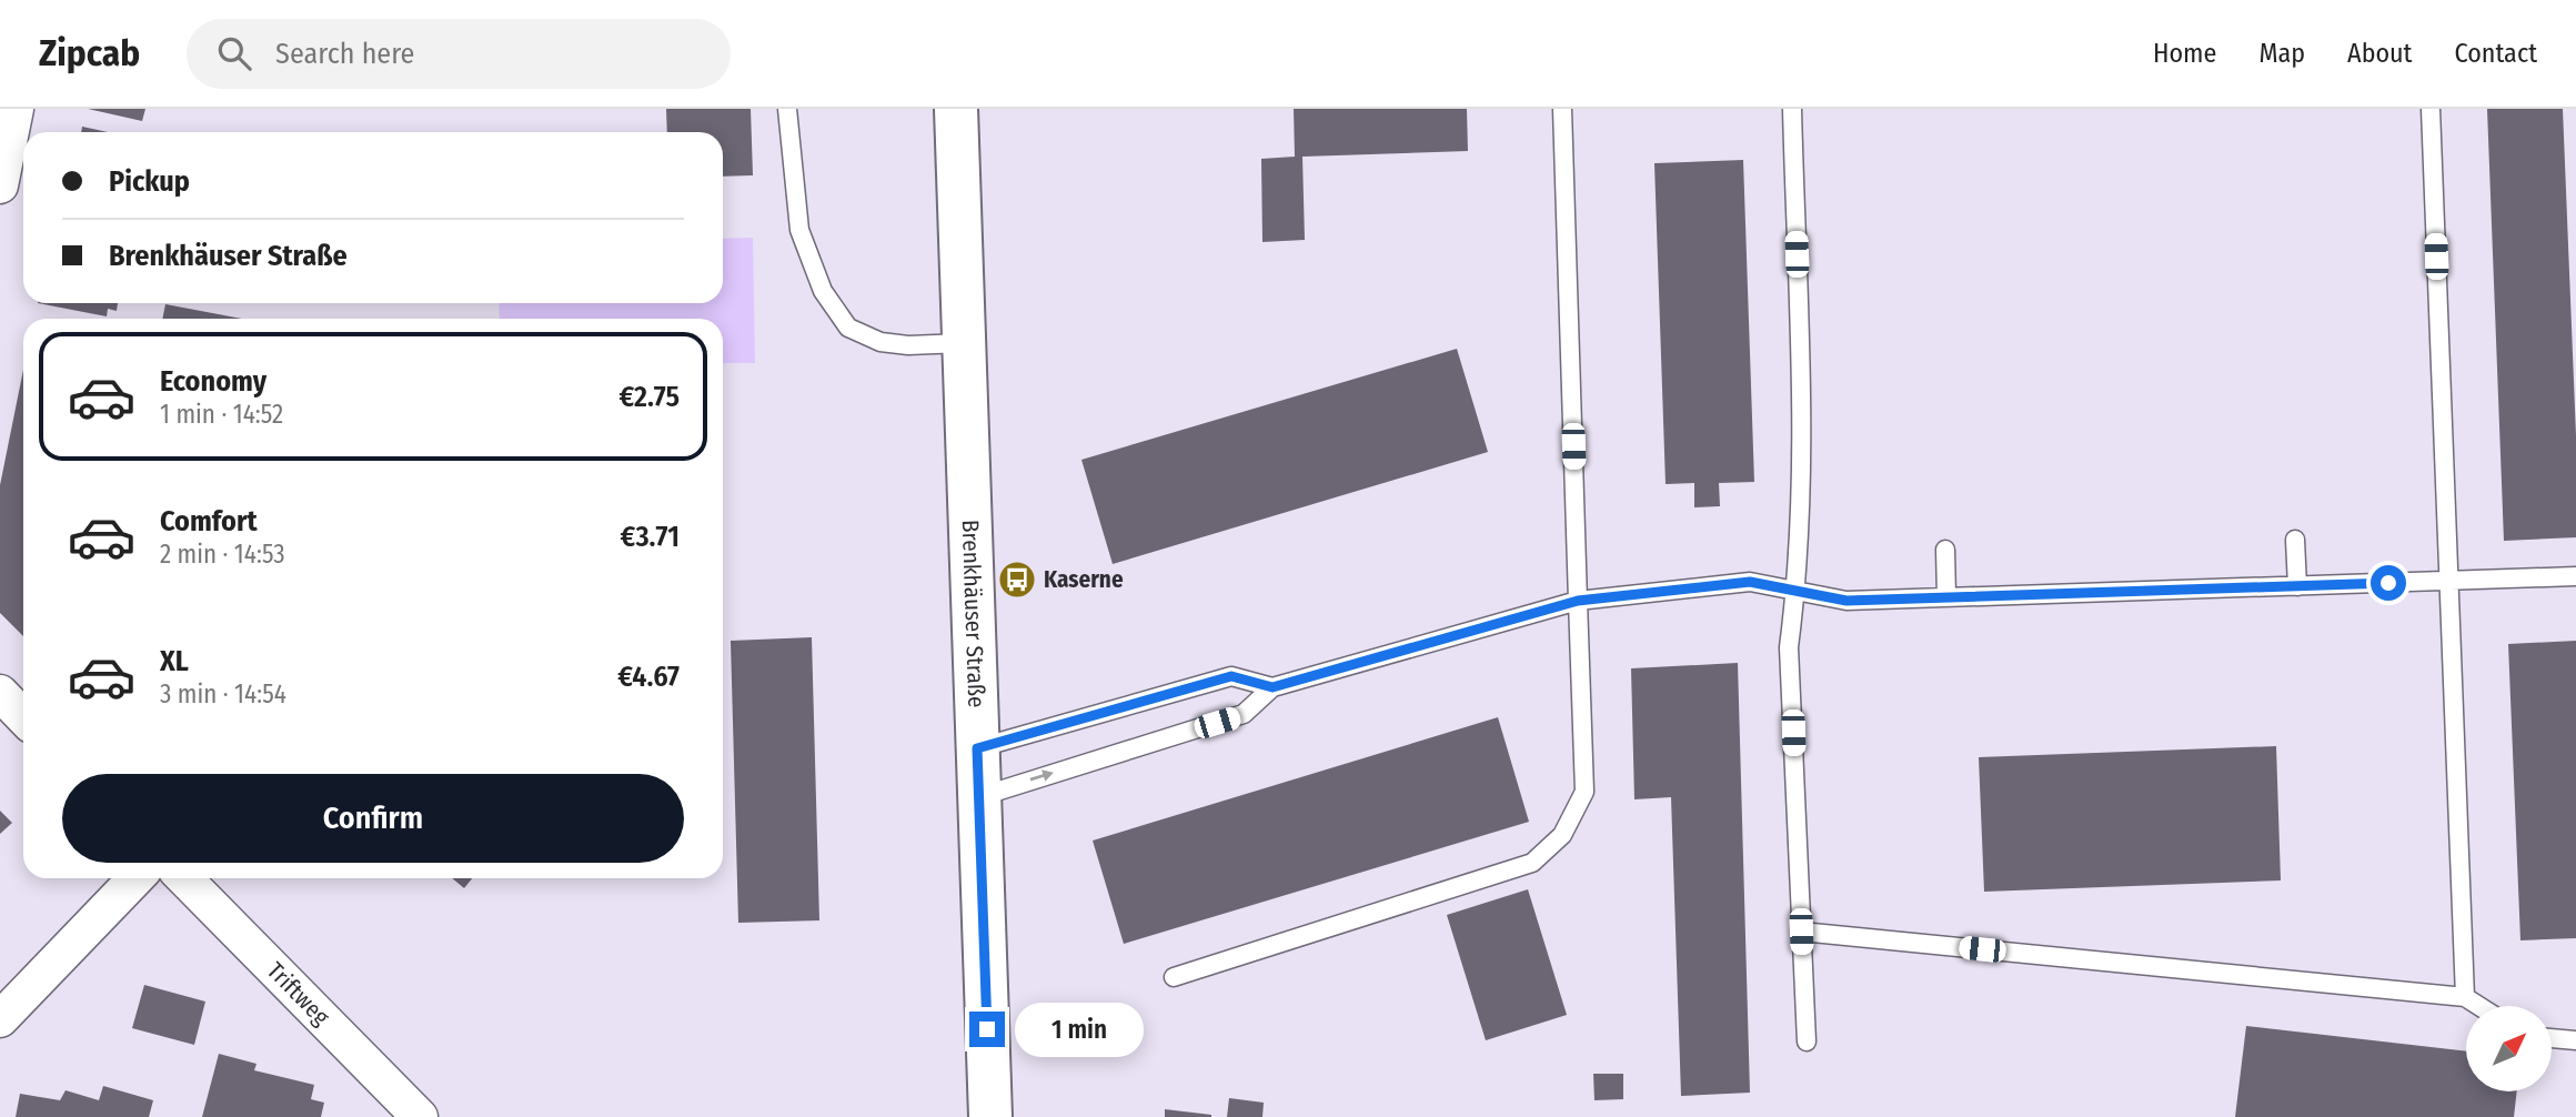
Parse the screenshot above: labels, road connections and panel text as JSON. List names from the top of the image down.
{
  "streets": {
    "main road": ["Brenkhäuser Straße"],
    "street": ["Triftweg"]
  },
  "places": {
    "bus stop": ["Kaserne"]
  },
  "north": "top right",
  "page": {
    "header": "Zipcab",
    "search": "Search here",
    "nav": [
      "Home",
      "Map",
      "About",
      "Contact"
    ],
    "banner": ["Pickup", "Brenkhäuser Straße"],
    "list": [
      {
        "name": "Economy",
        "note": "1 min · 14:52",
        "value": "€2.75"
      },
      {
        "name": "Comfort",
        "note": "2 min · 14:53",
        "value": "€3.71"
      },
      {
        "name": "XL",
        "note": "3 min · 14:54",
        "value": "€4.67"
      }
    ],
    "buttons": "Confirm",
    "bubble": "1 min"
  }
}
